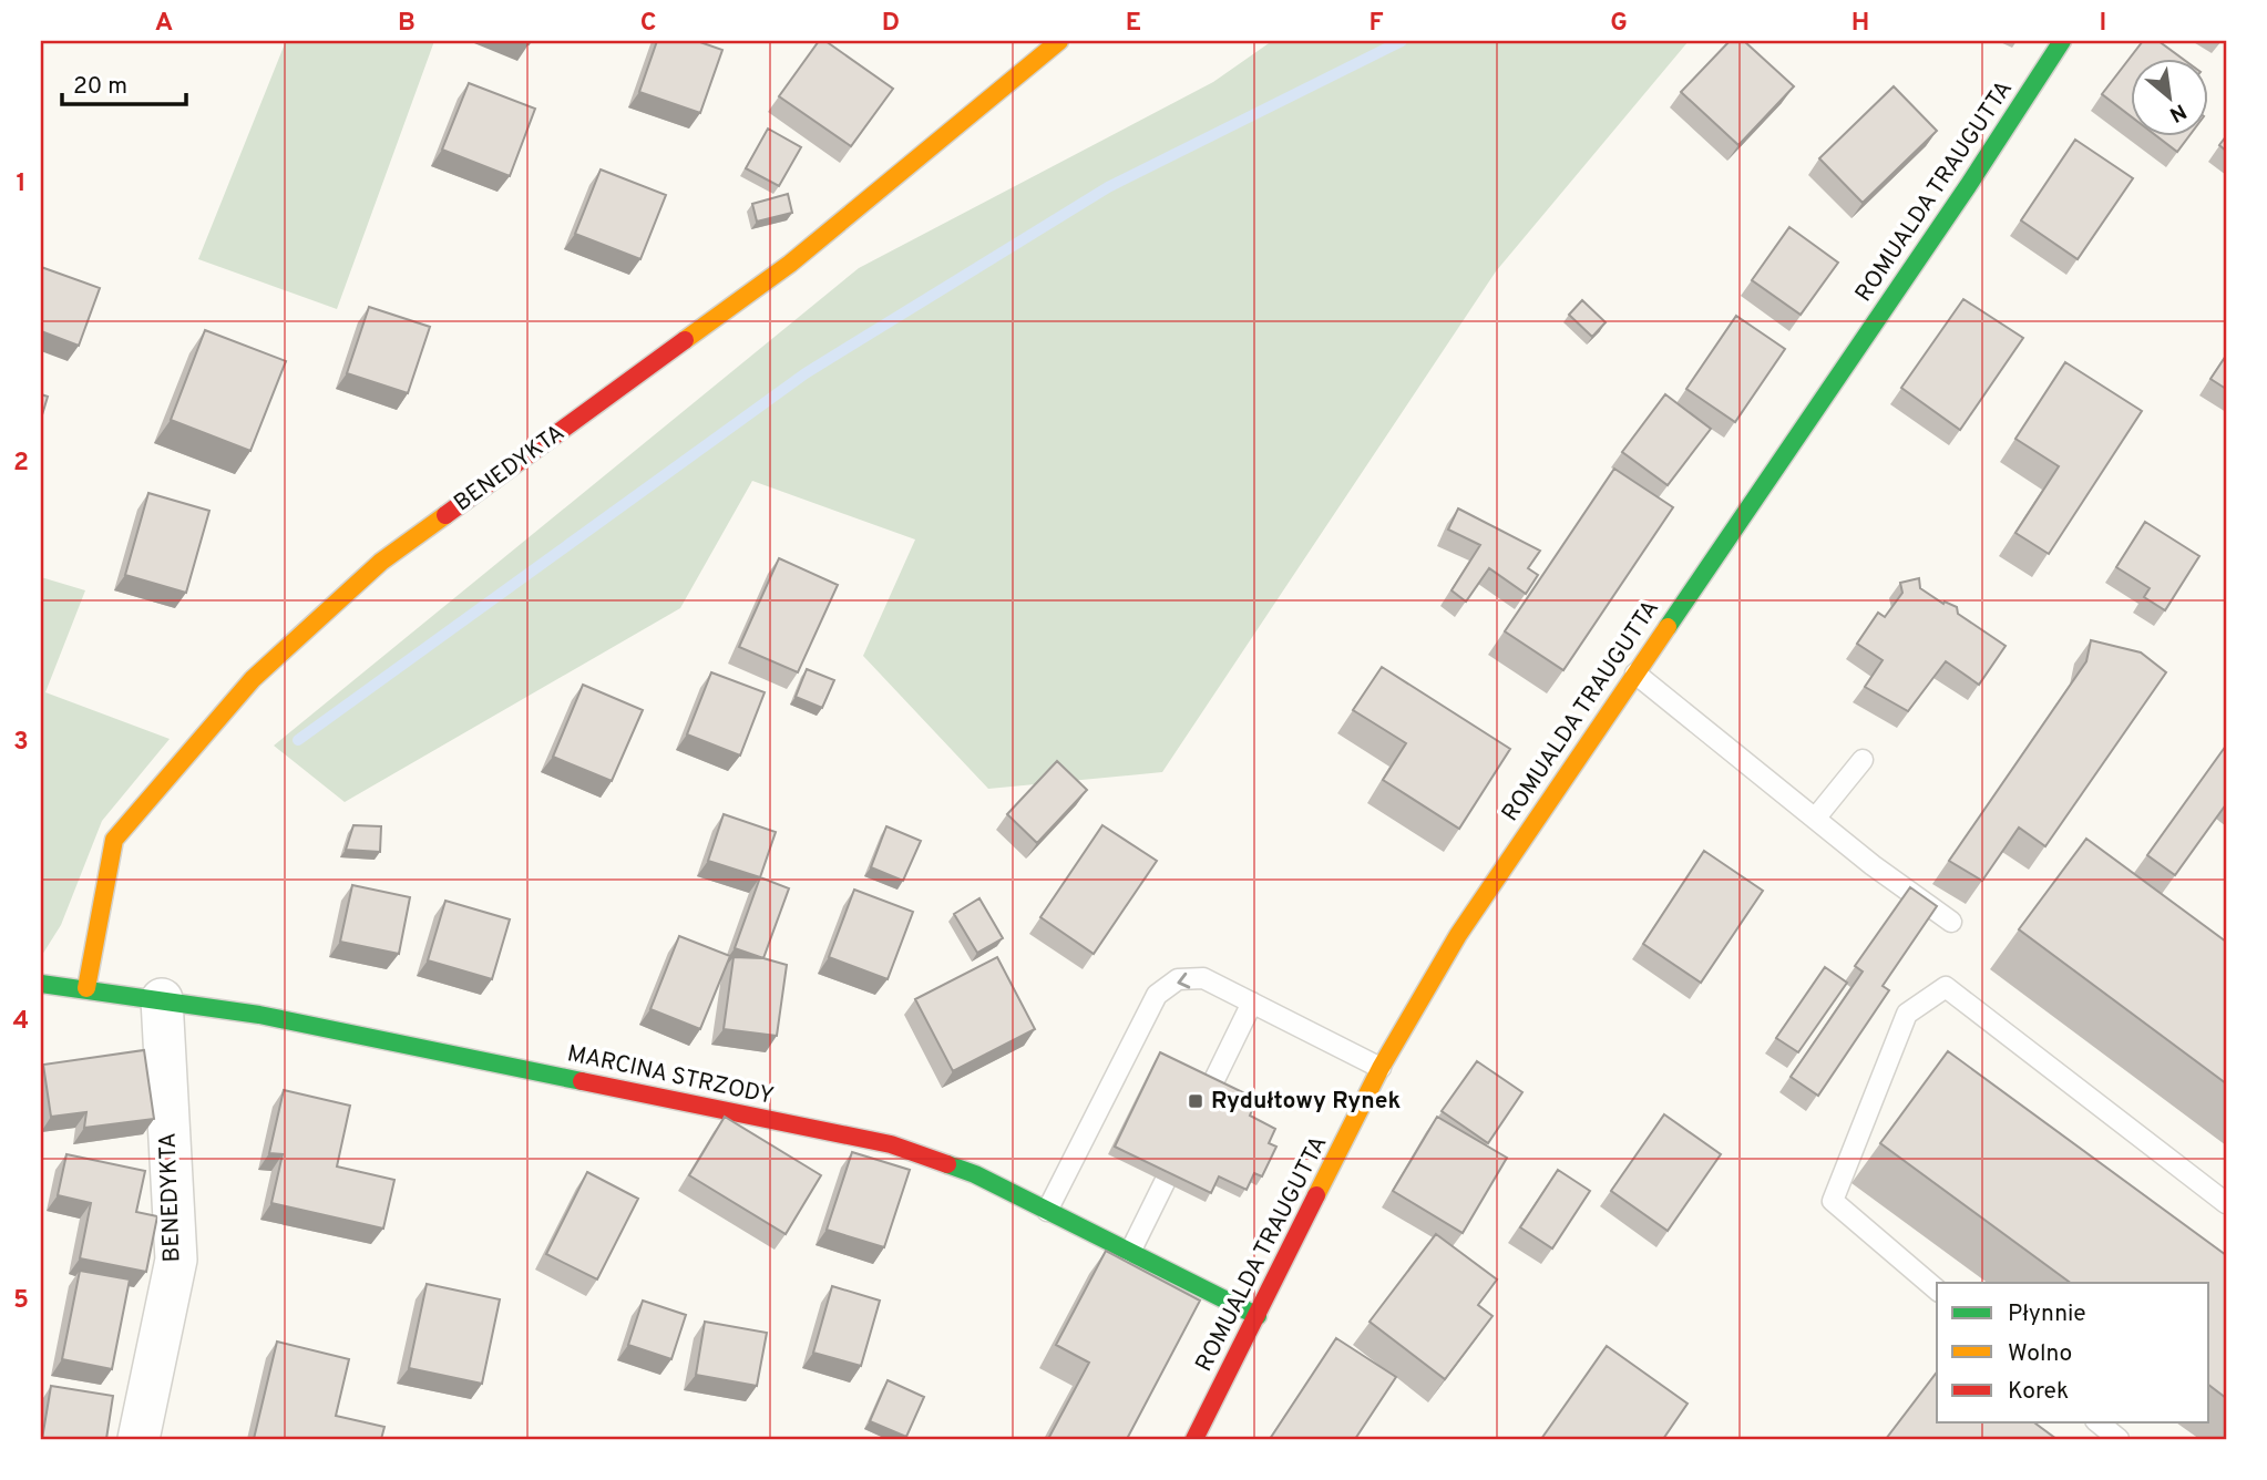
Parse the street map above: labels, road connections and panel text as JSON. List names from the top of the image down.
{
  "streets": {
    "street": ["ROMUALDA TRAUGUTTA", "BENEDYKTA", "MARCINA STRZODY"]
  },
  "crossings": [
    ["ROMUALDA TRAUGUTTA", "MARCINA STRZODY"],
    ["BENEDYKTA", "MARCINA STRZODY"]
  ],
  "places": {
    "transit": ["Rydułtowy Rynek"]
  },
  "legend": ["Płynnie", "Wolno", "Korek"],
  "scale_bar": "20 m",
  "north": "bottom right",
  "grid": {
    "columns": [
      "A",
      "B",
      "C",
      "D",
      "E",
      "F",
      "G",
      "H",
      "I"
    ],
    "rows": [
      "1",
      "2",
      "3",
      "4",
      "5"
    ]
  }
}
